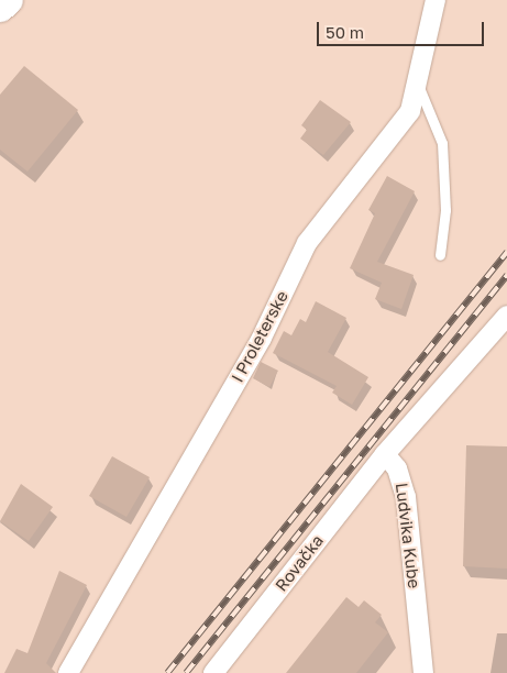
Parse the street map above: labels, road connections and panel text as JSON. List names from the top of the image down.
{
  "streets": {
    "street": ["I Proleterske", "Ludvika Kube", "Rovačka"]
  },
  "crossings": [
    ["Ludvika Kube", "Rovačka"]
  ],
  "scale_bar": "50 m"
}
